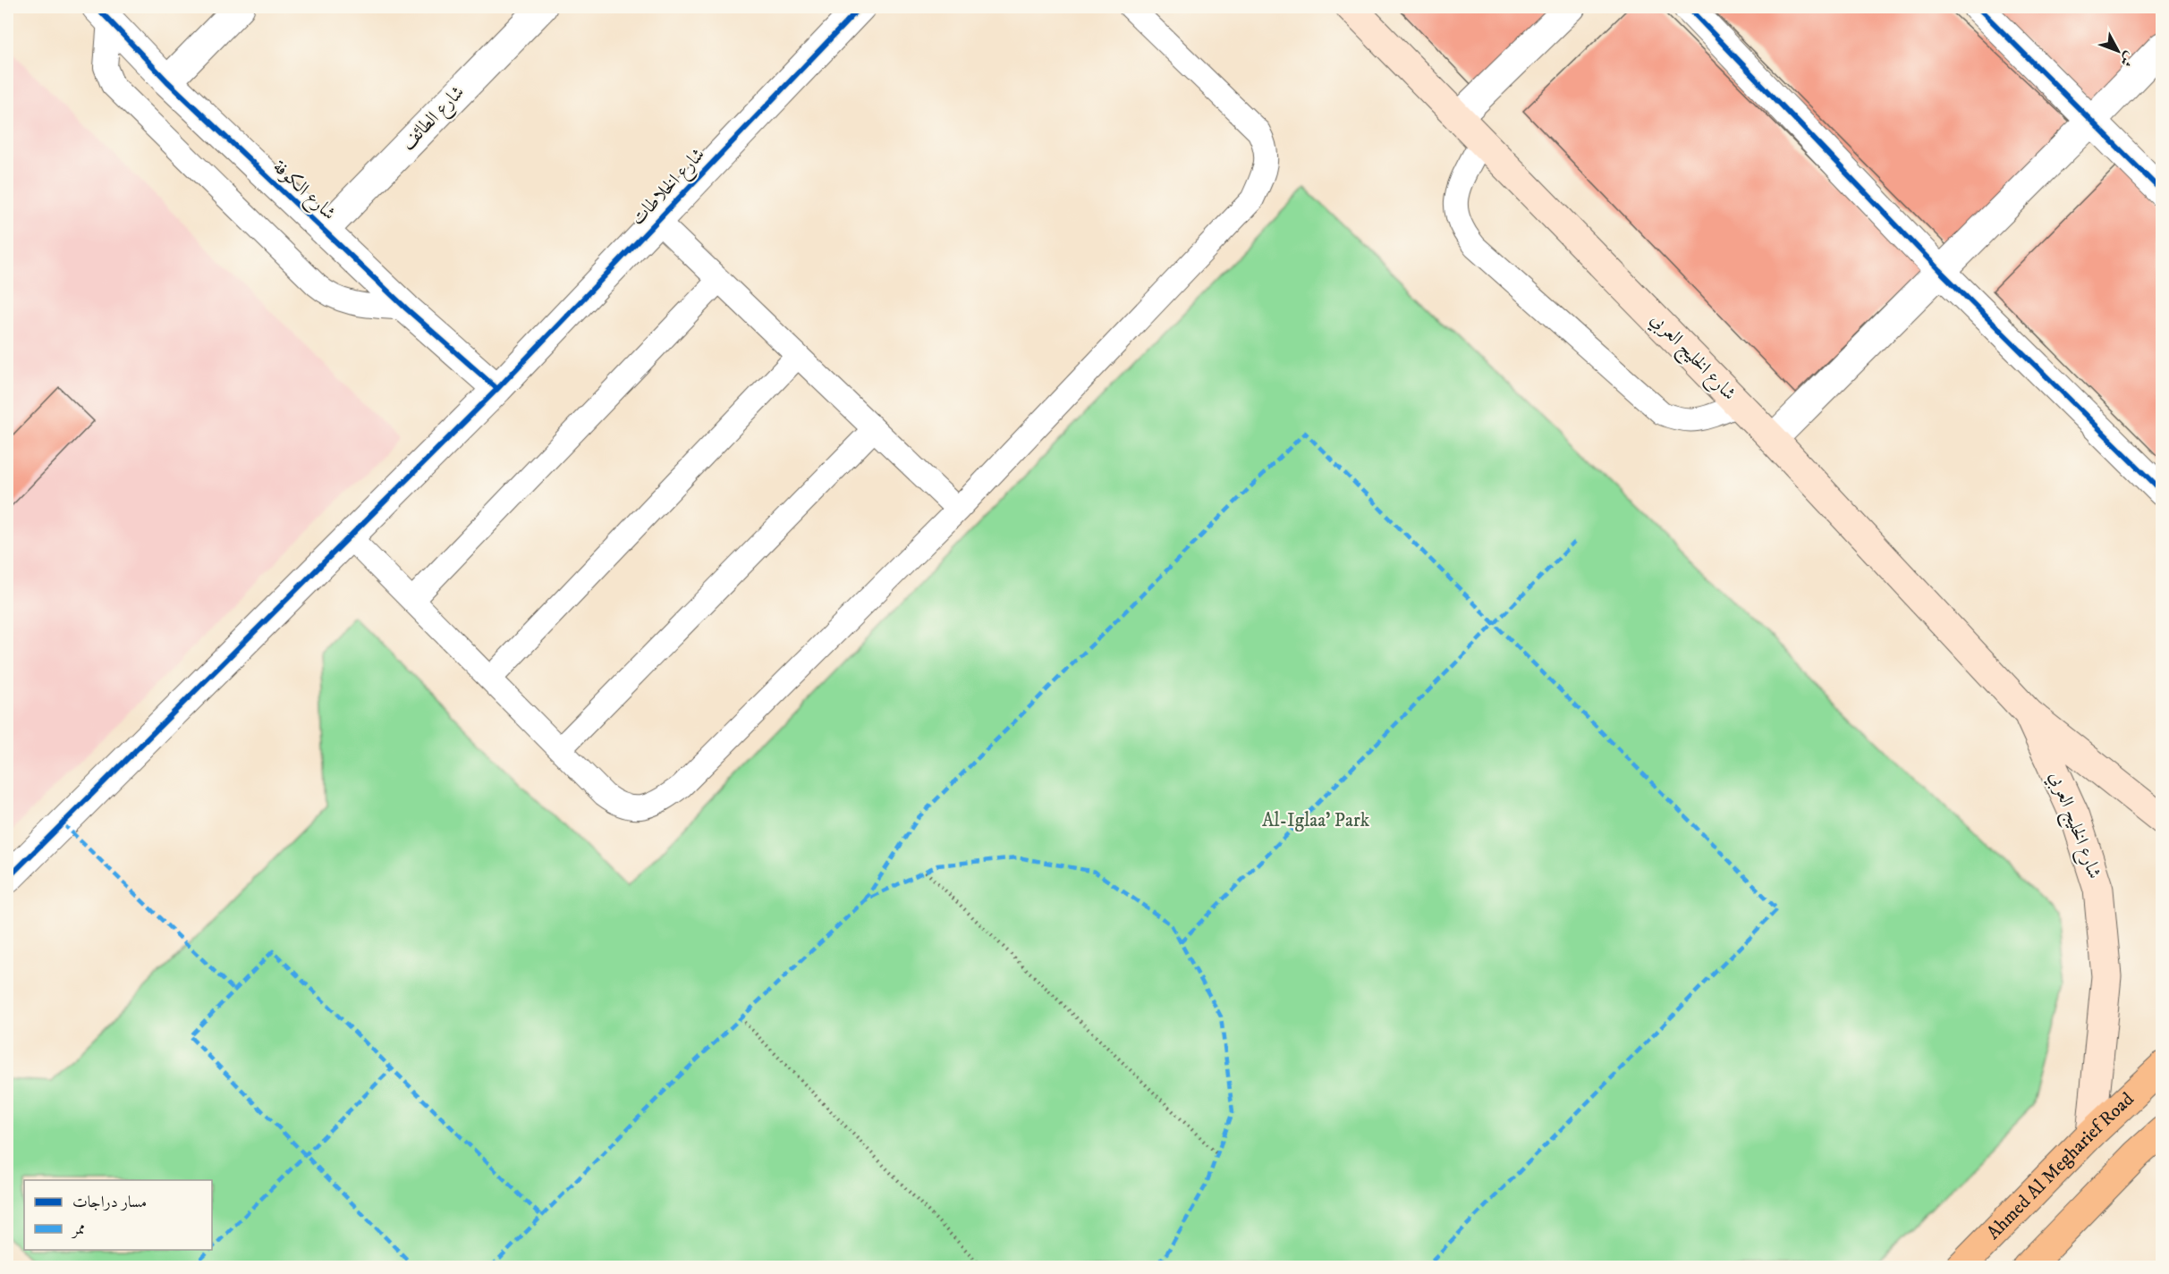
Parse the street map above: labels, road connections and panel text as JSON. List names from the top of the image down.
{
  "streets": {
    "highway": ["Ahmed Al Megharief Road"],
    "main road": ["شارع الخليج العربي"],
    "street": ["شارع الطائف", "شارع الخلاطات", "شارع الكوفة"]
  },
  "crossings": [
    ["شارع الطائف", "شارع الكوفة"],
    ["شارع الخلاطات", "شارع الكوفة"],
    ["شارع الخليج العربي", "Ahmed Al Megharief Road"]
  ],
  "parks": ["Al-Iglaa' Park"],
  "legend": ["مسار دراجات", "ممر"],
  "north": "bottom right"
}
